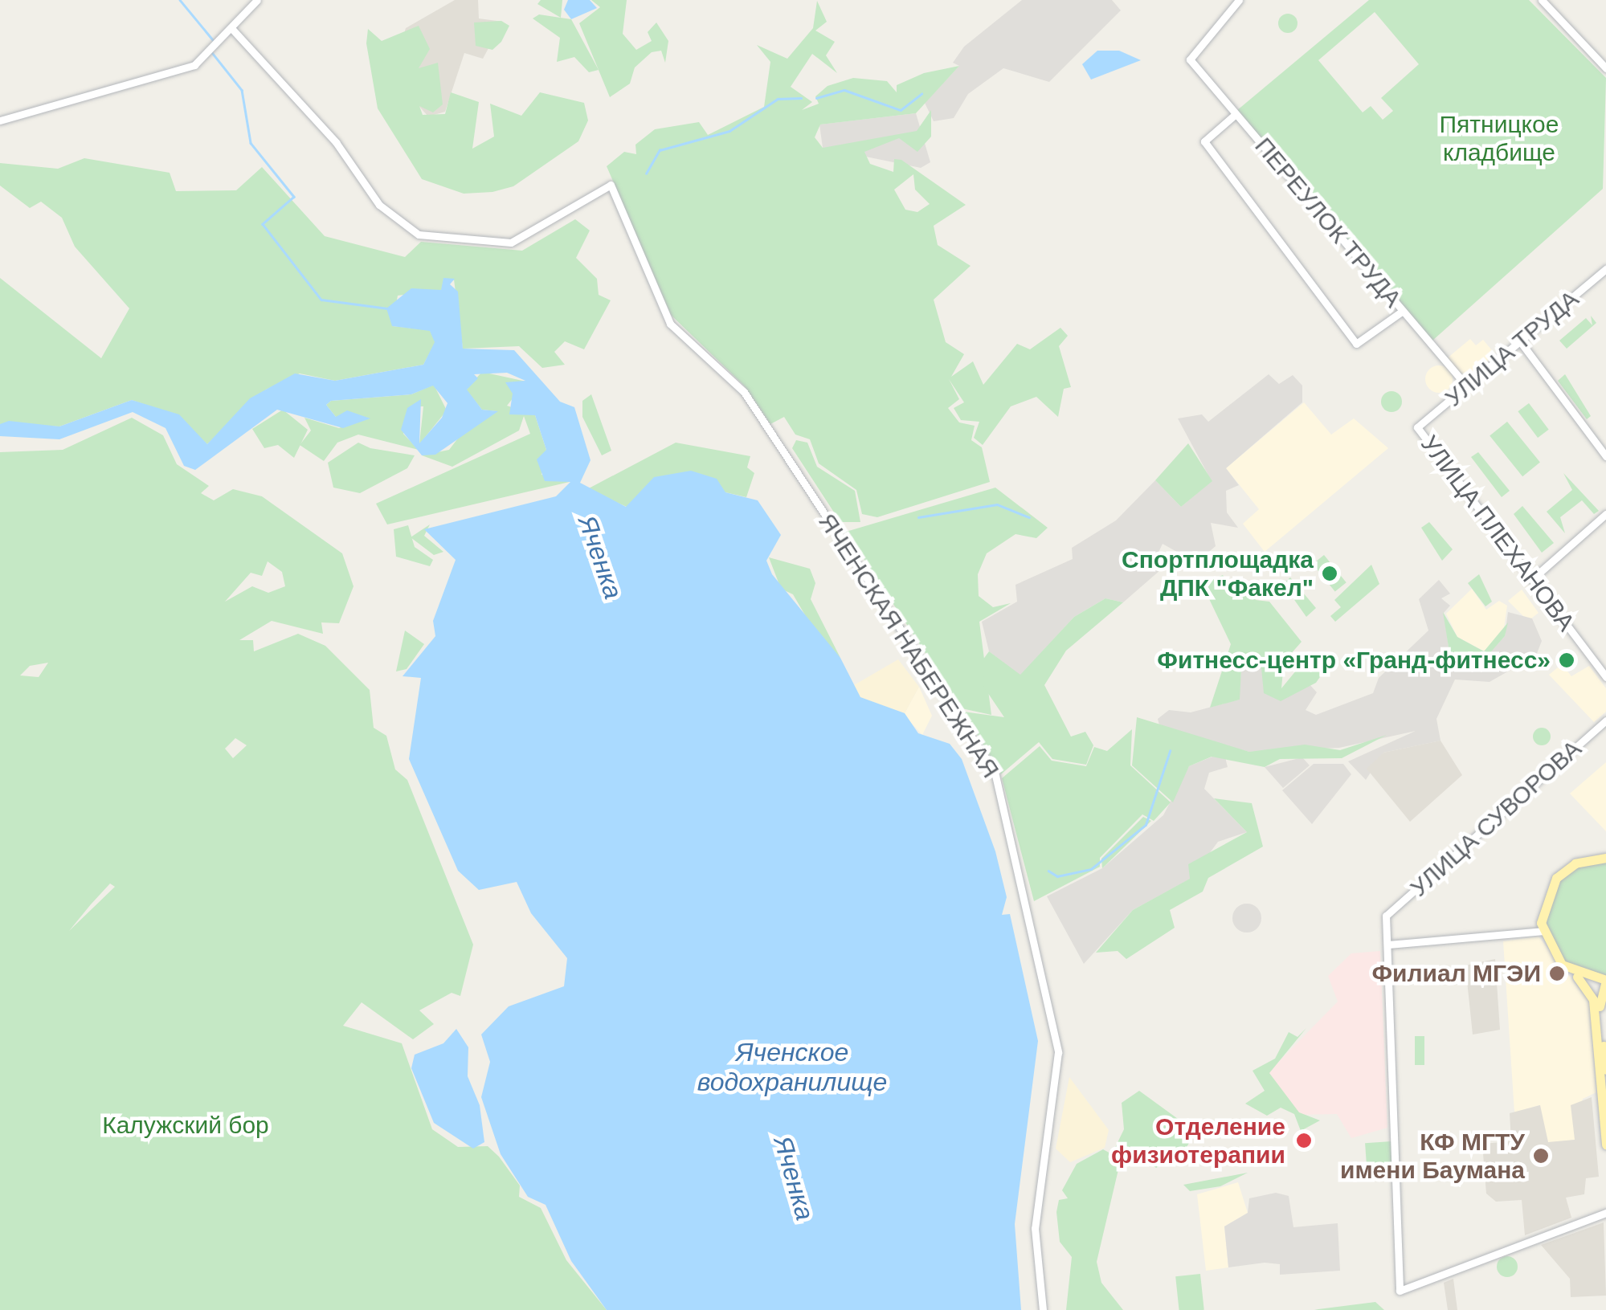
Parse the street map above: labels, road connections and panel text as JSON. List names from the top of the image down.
{
  "streets": {
    "street": [
      "ПЕРЕУЛОК ТРУДА",
      "УЛИЦА ТРУДА",
      "УЛИЦА ПЛЕХАНОВА",
      "ЯЧЕНСКАЯ НАБЕРЕЖНАЯ",
      "УЛИЦА СУВОРОВА"
    ]
  },
  "crossings": [
    ["ПЕРЕУЛОК ТРУДА", "УЛИЦА ТРУДА"],
    ["УЛИЦА ТРУДА", "УЛИЦА ПЛЕХАНОВА"]
  ],
  "water": ["Яченка", "Яченское водохранилище"],
  "parks": ["Пятницкое кладбище", "Калужский бор"],
  "places": [
    "Спортплощадка ДПК \"Факел\"",
    "Фитнесс-центр «Гранд-фитнесс»",
    "Филиал МГЭИ",
    "Отделение физиотерапии",
    "КФ МГТУ имени Баумана"
  ]
}
